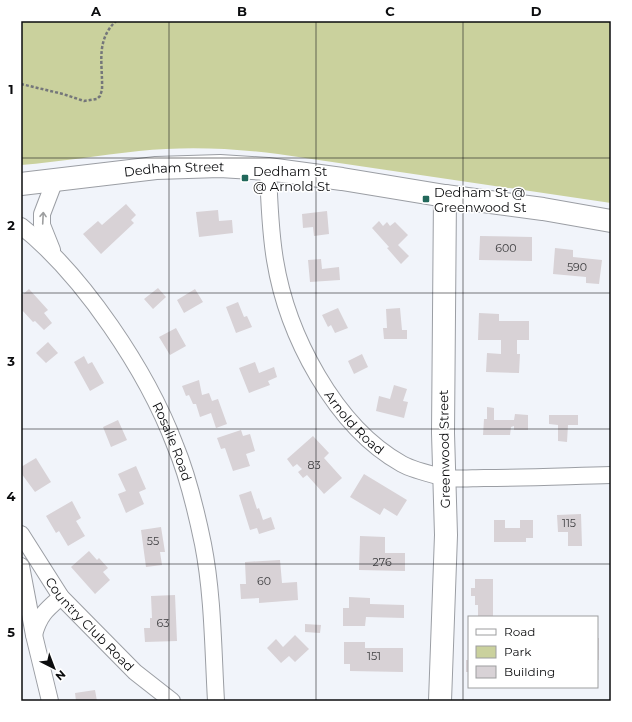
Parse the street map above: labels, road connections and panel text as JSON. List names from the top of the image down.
{
  "streets": {
    "main road": ["Dedham Street", "Greenwood Street"],
    "street": ["Arnold Road", "Rosalie Road", "Country Club Road"]
  },
  "crossings": [
    ["Dedham Street", "Arnold Road"],
    ["Dedham Street", "Greenwood Street"],
    ["Arnold Road", "Greenwood Street"]
  ],
  "places": {
    "transit": ["Dedham St @ Arnold St", "Dedham St @ Greenwood St"]
  },
  "house_numbers": [
    "600",
    "590",
    "83",
    "115",
    "55",
    "276",
    "60",
    "63",
    "151"
  ],
  "legend": ["Road", "Park", "Building"],
  "north": "bottom right",
  "grid": {
    "columns": [
      "A",
      "B",
      "C",
      "D"
    ],
    "rows": [
      "1",
      "2",
      "3",
      "4",
      "5"
    ]
  }
}
